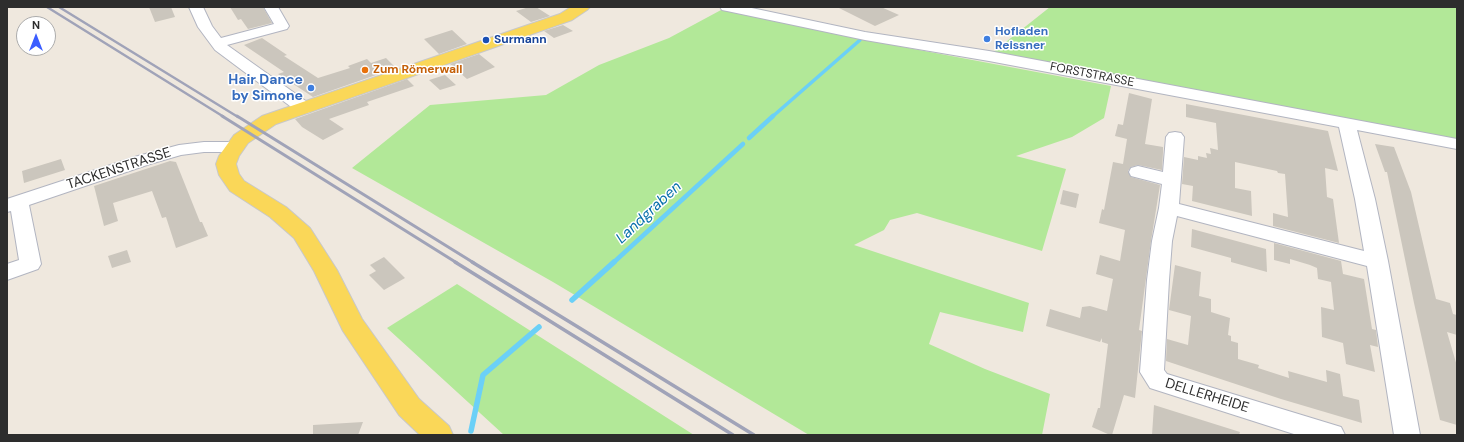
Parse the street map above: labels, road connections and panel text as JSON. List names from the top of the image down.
{
  "streets": {
    "street": ["FORSTSTRASSE", "TACKENSTRASSE", "DELLERHEIDE"]
  },
  "water": ["Landgraben"],
  "places": [
    "Hofladen Reissner",
    "Surmann",
    "Zum Römerwall",
    "Hair Dance by Simone"
  ],
  "north": "top"
}
